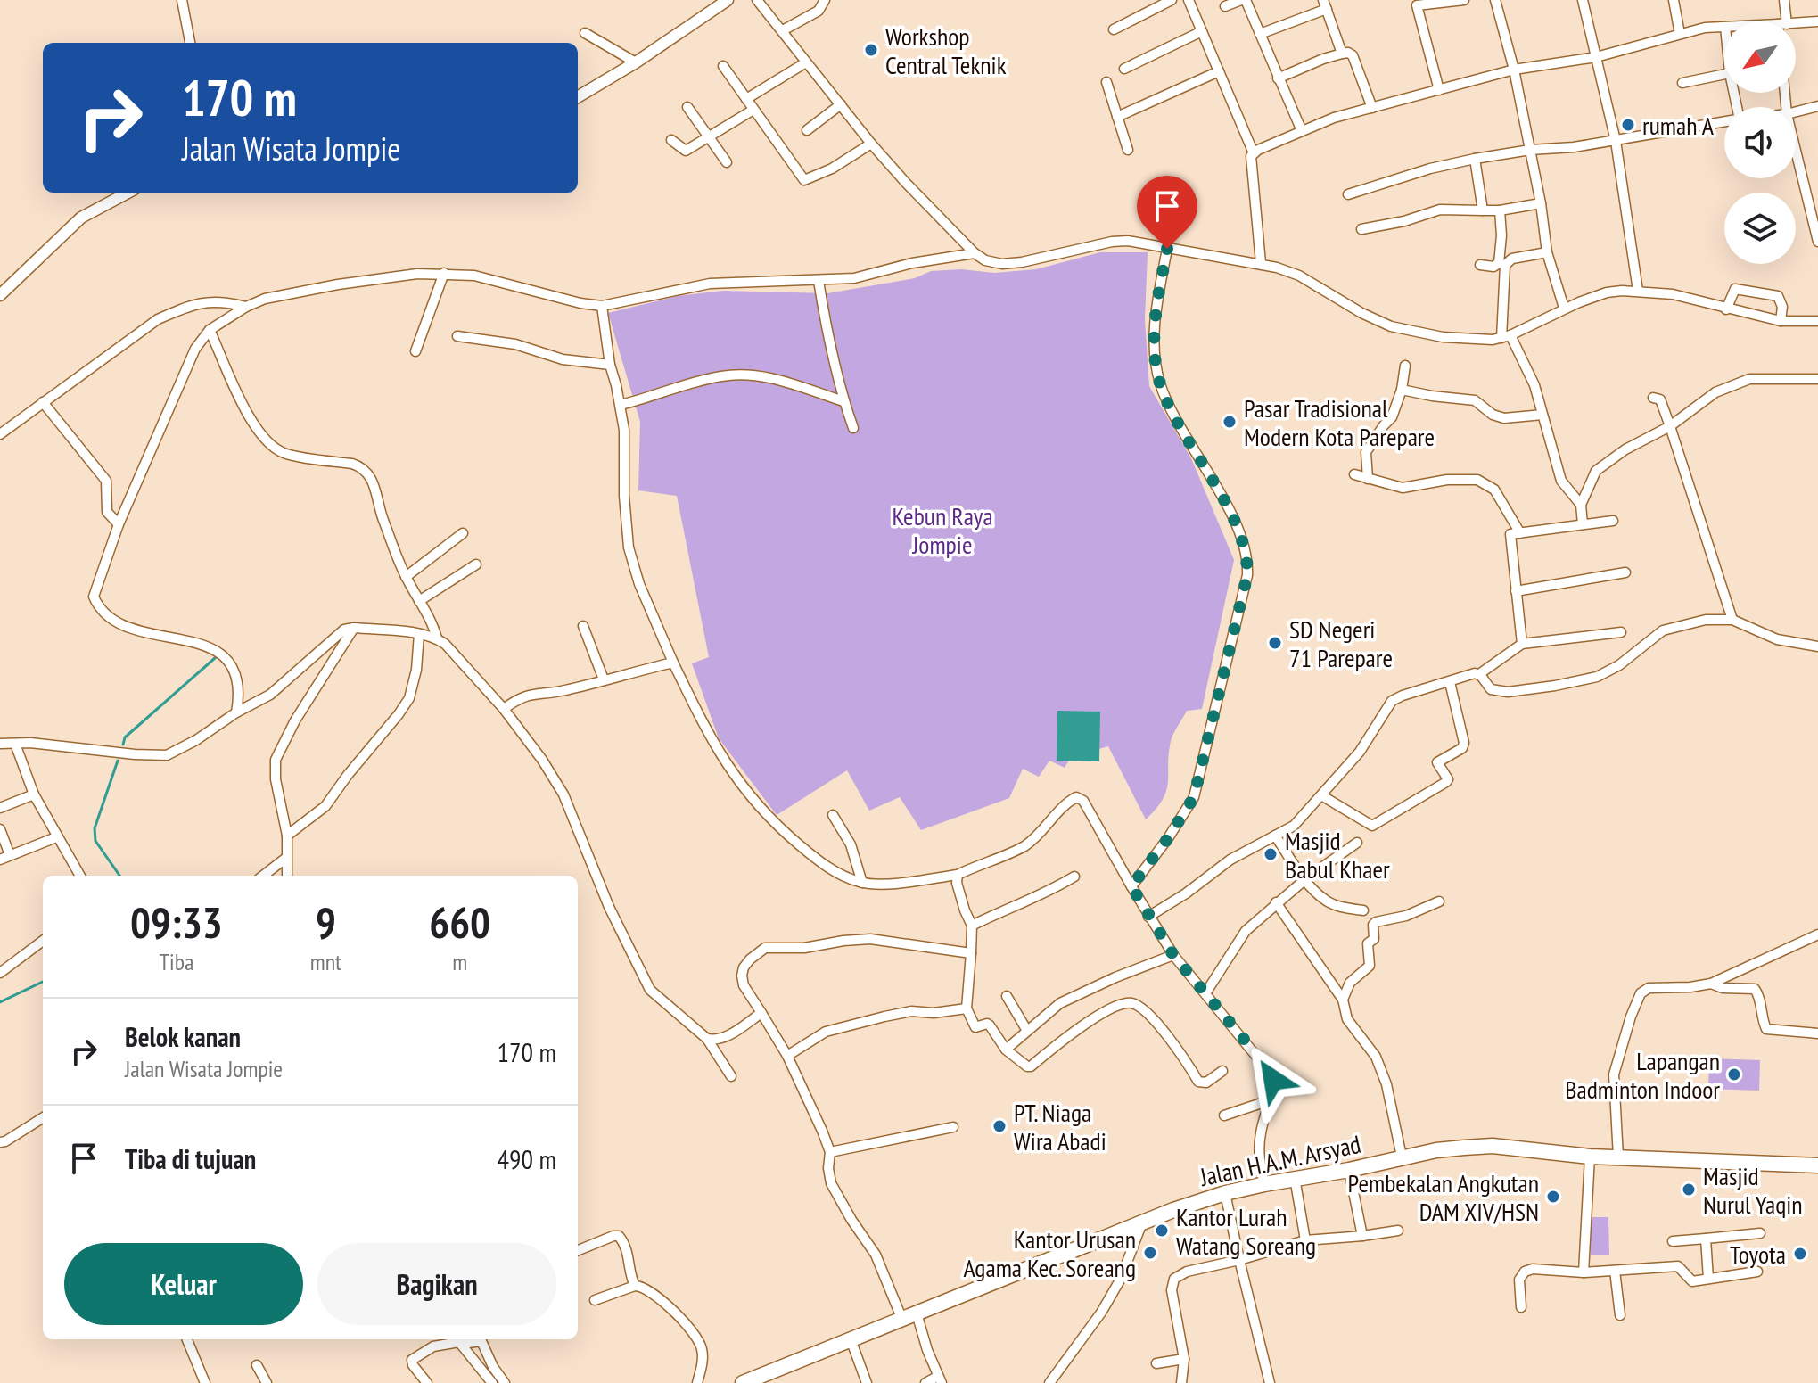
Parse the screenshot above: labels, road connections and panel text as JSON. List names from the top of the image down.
{
  "streets": {
    "highway": ["Jalan H.A.M. Arsyad"]
  },
  "parks": ["Kebun Raya Jompie"],
  "places": [
    "Workshop Central Teknik",
    "rumah A",
    "Pasar Tradisional Modern Kota Parepare",
    "SD Negeri 71 Parepare",
    "Masjid Babul Khaer",
    "Lapangan Badminton Indoor",
    "PT. Niaga Wira Abadi",
    "Masjid Nurul Yaqin",
    "Pembekalan Angkutan DAM XIV/HSN",
    "Kantor Lurah Watang Soreang",
    "Kantor Urusan Agama Kec. Soreang",
    "Toyota"
  ],
  "north": "bottom left",
  "page": {
    "turn": ["170 m", "Jalan Wisata Jompie"],
    "eta": [
      "09:33",
      "Tiba",
      "9",
      "mnt",
      "660",
      "m"
    ],
    "list": [
      {
        "name": "Belok kanan",
        "note": "Jalan Wisata Jompie",
        "value": "170 m"
      },
      {
        "name": "Tiba di tujuan",
        "value": "490 m"
      }
    ],
    "buttons": ["Keluar", "Bagikan"]
  }
}
